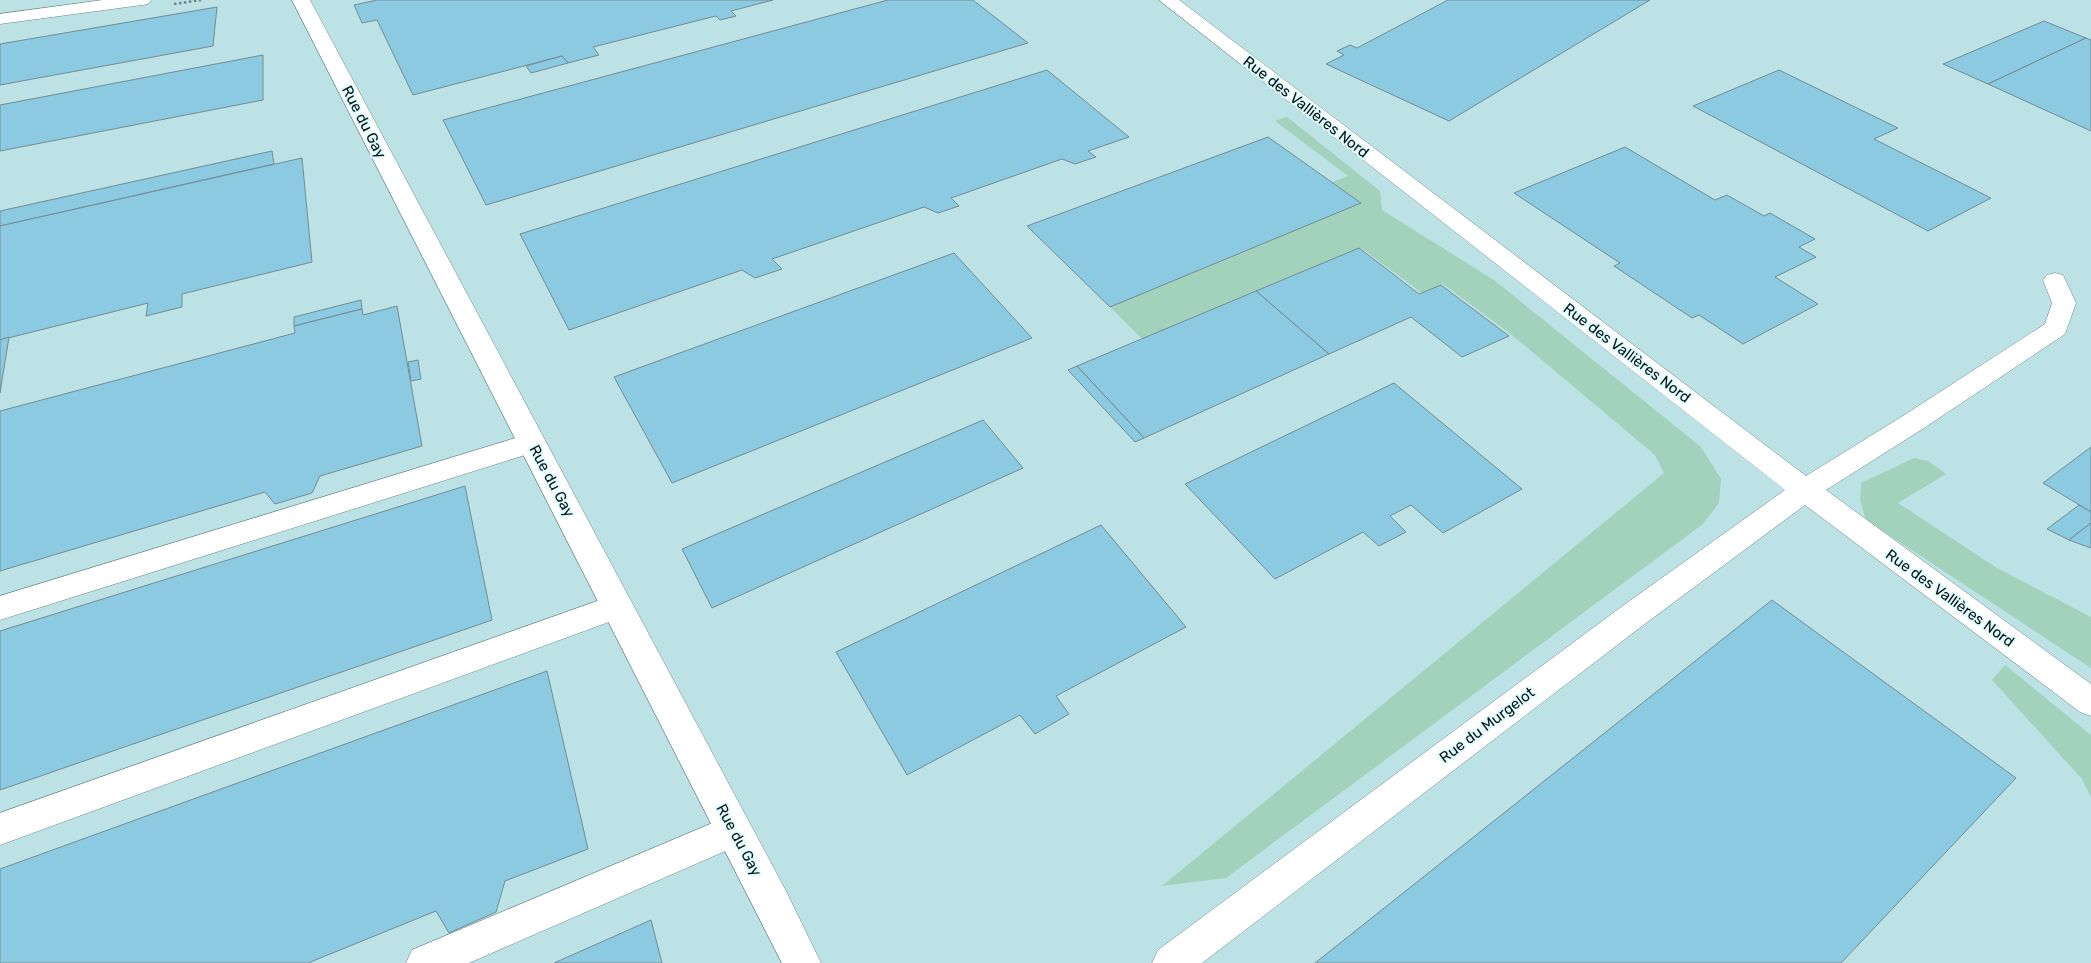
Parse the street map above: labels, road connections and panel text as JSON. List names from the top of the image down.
{
  "streets": {
    "street": ["Rue des Vallières Nord", "Rue du Gay", "Rue du Murgelot"]
  },
  "crossings": [
    ["Rue des Vallières Nord", "Rue du Murgelot"]
  ]
}
